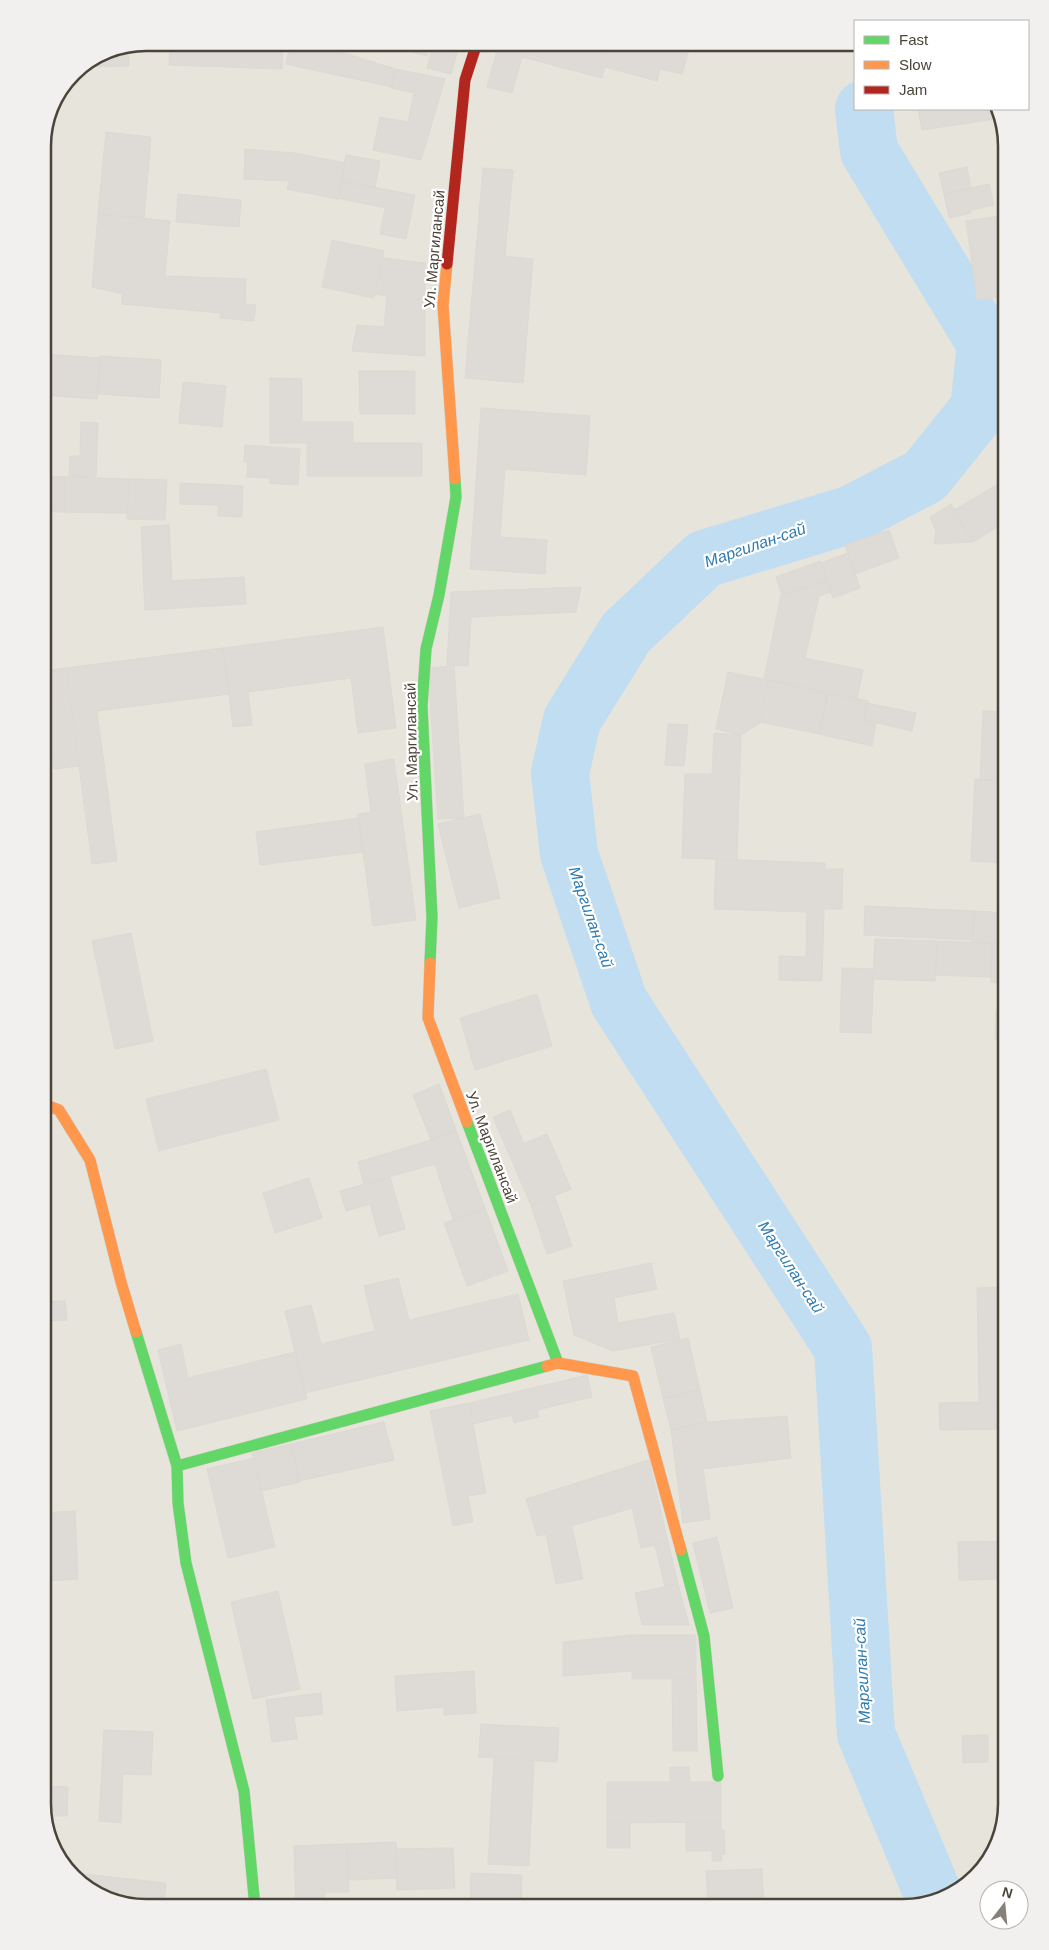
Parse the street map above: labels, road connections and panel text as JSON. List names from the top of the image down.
{
  "streets": {
    "street": ["Ул. Маргилансай"]
  },
  "water": ["Маргилан-сай"],
  "legend": ["Fast", "Slow", "Jam"],
  "north": "top"
}
